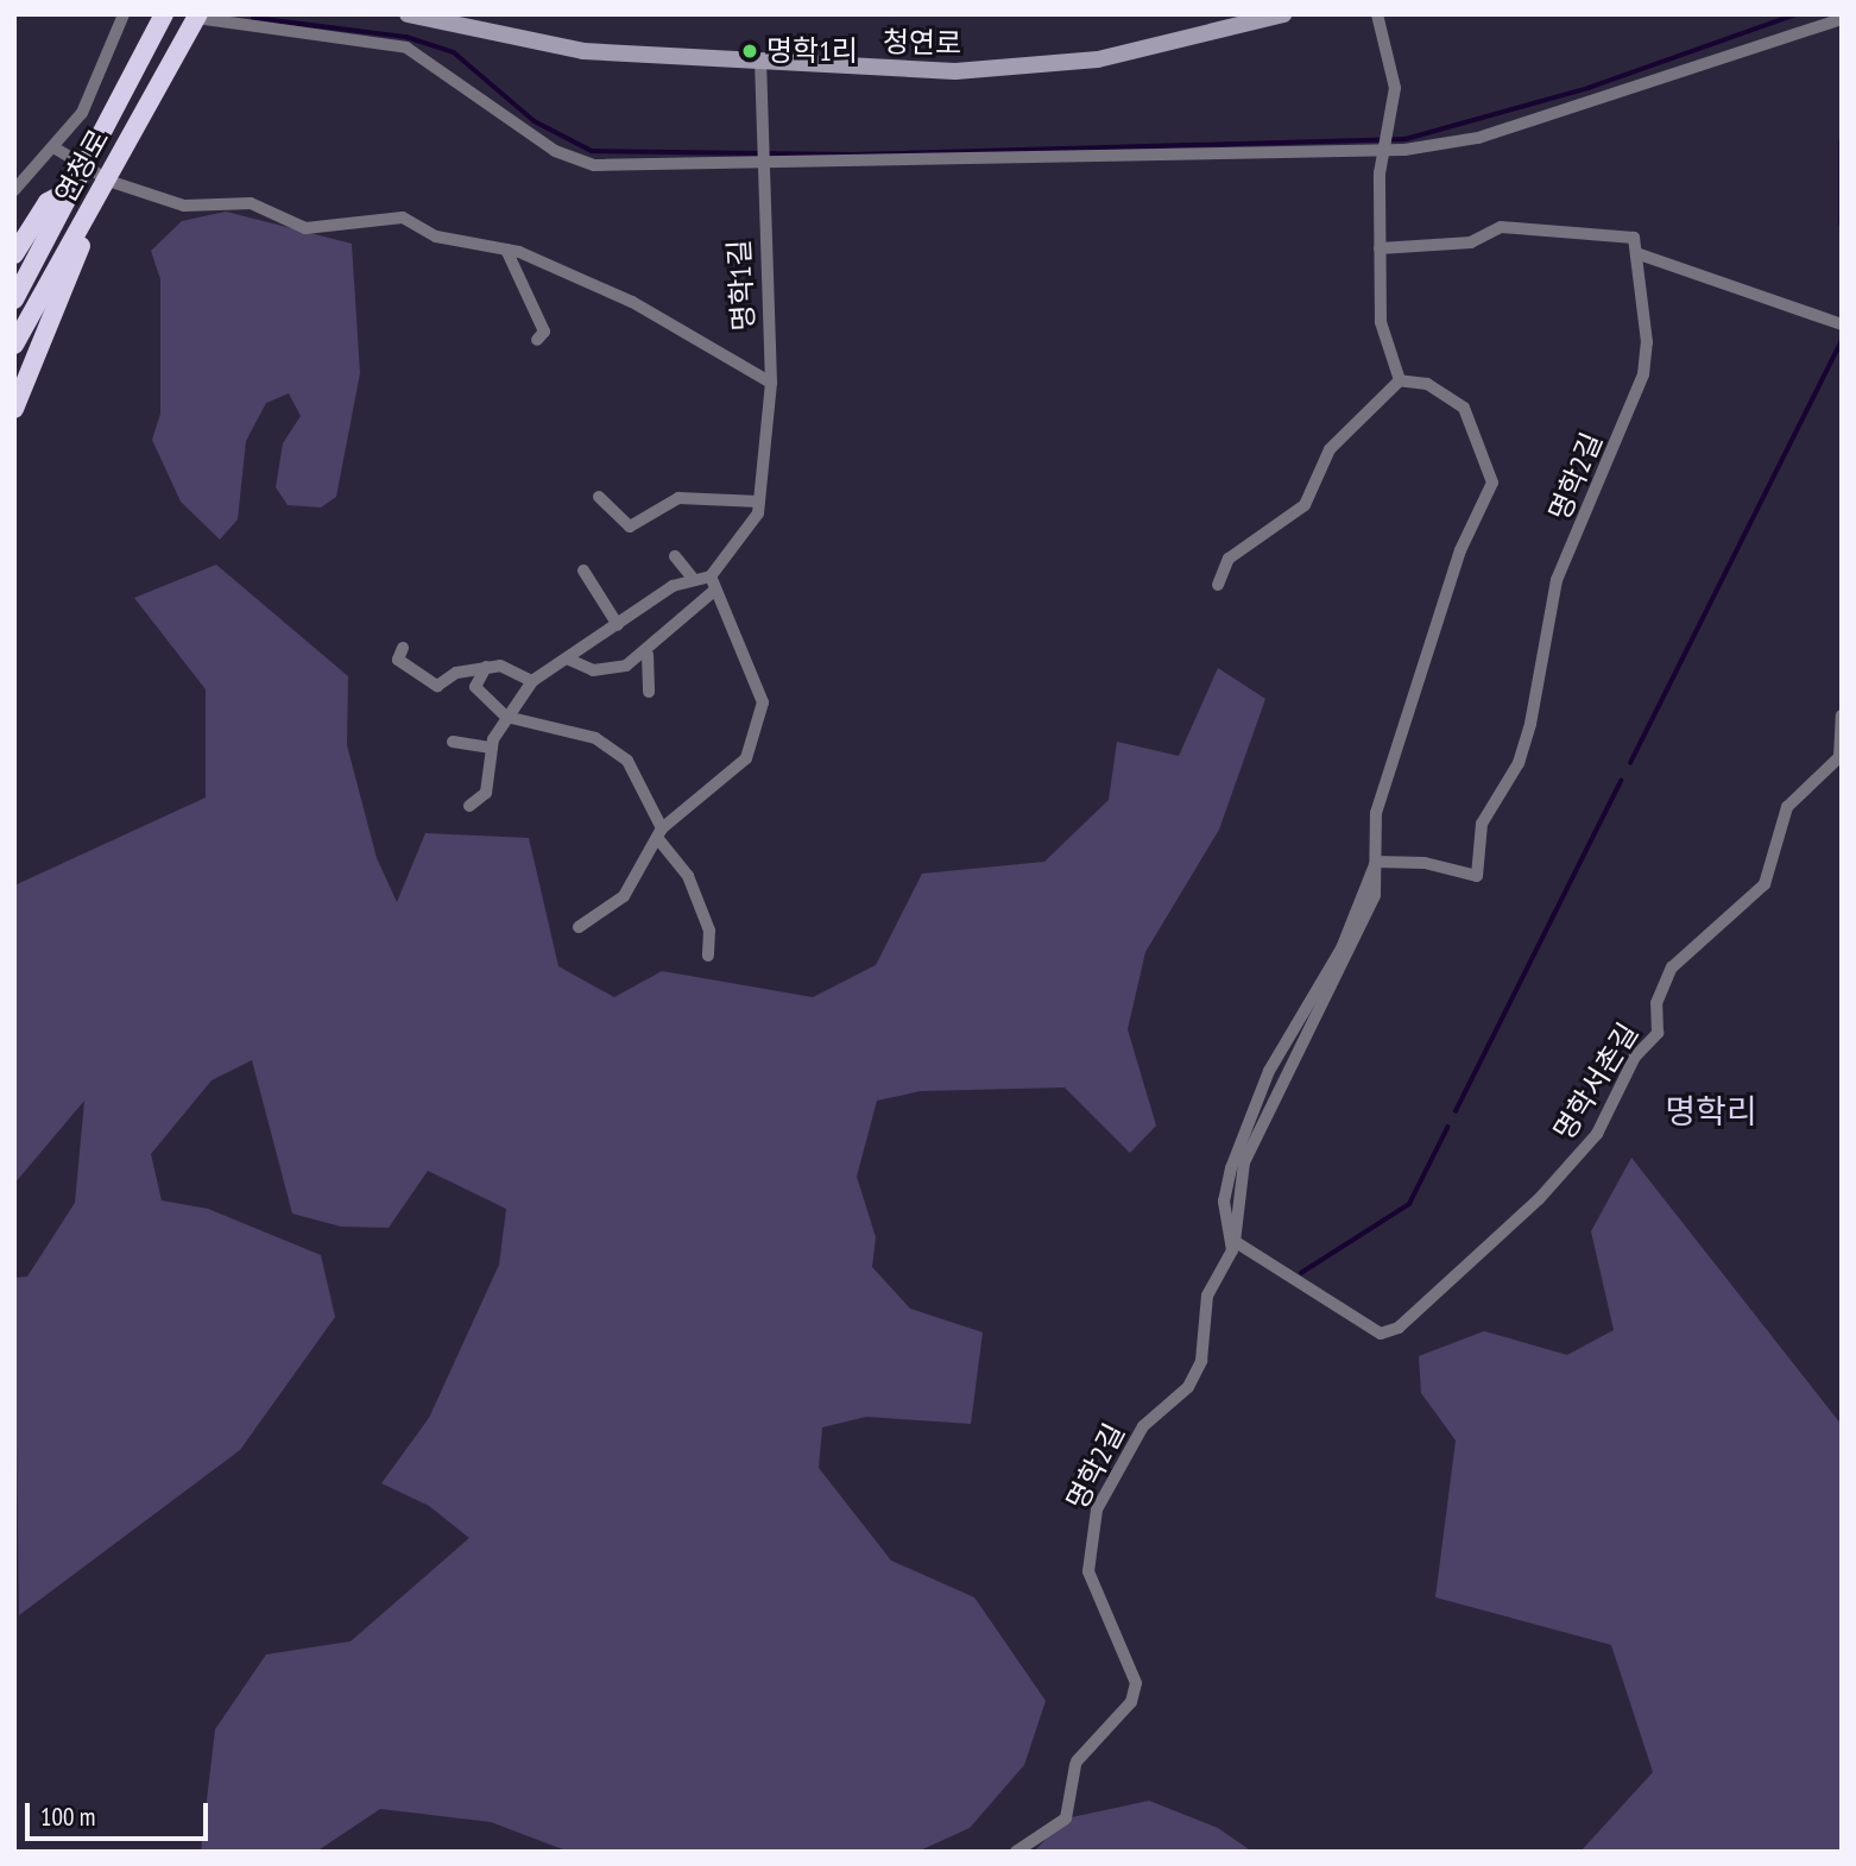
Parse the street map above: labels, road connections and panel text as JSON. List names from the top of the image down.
{
  "streets": {
    "highway": ["연청로"],
    "main road": ["청연로"],
    "street": ["명학1길", "명학2길", "명학서촌길"]
  },
  "crossings": [
    ["청연로", "명학1길"],
    ["명학2길", "명학서촌길"]
  ],
  "districts": ["명학리"],
  "places": ["명학1리"],
  "scale_bar": "100 m"
}
